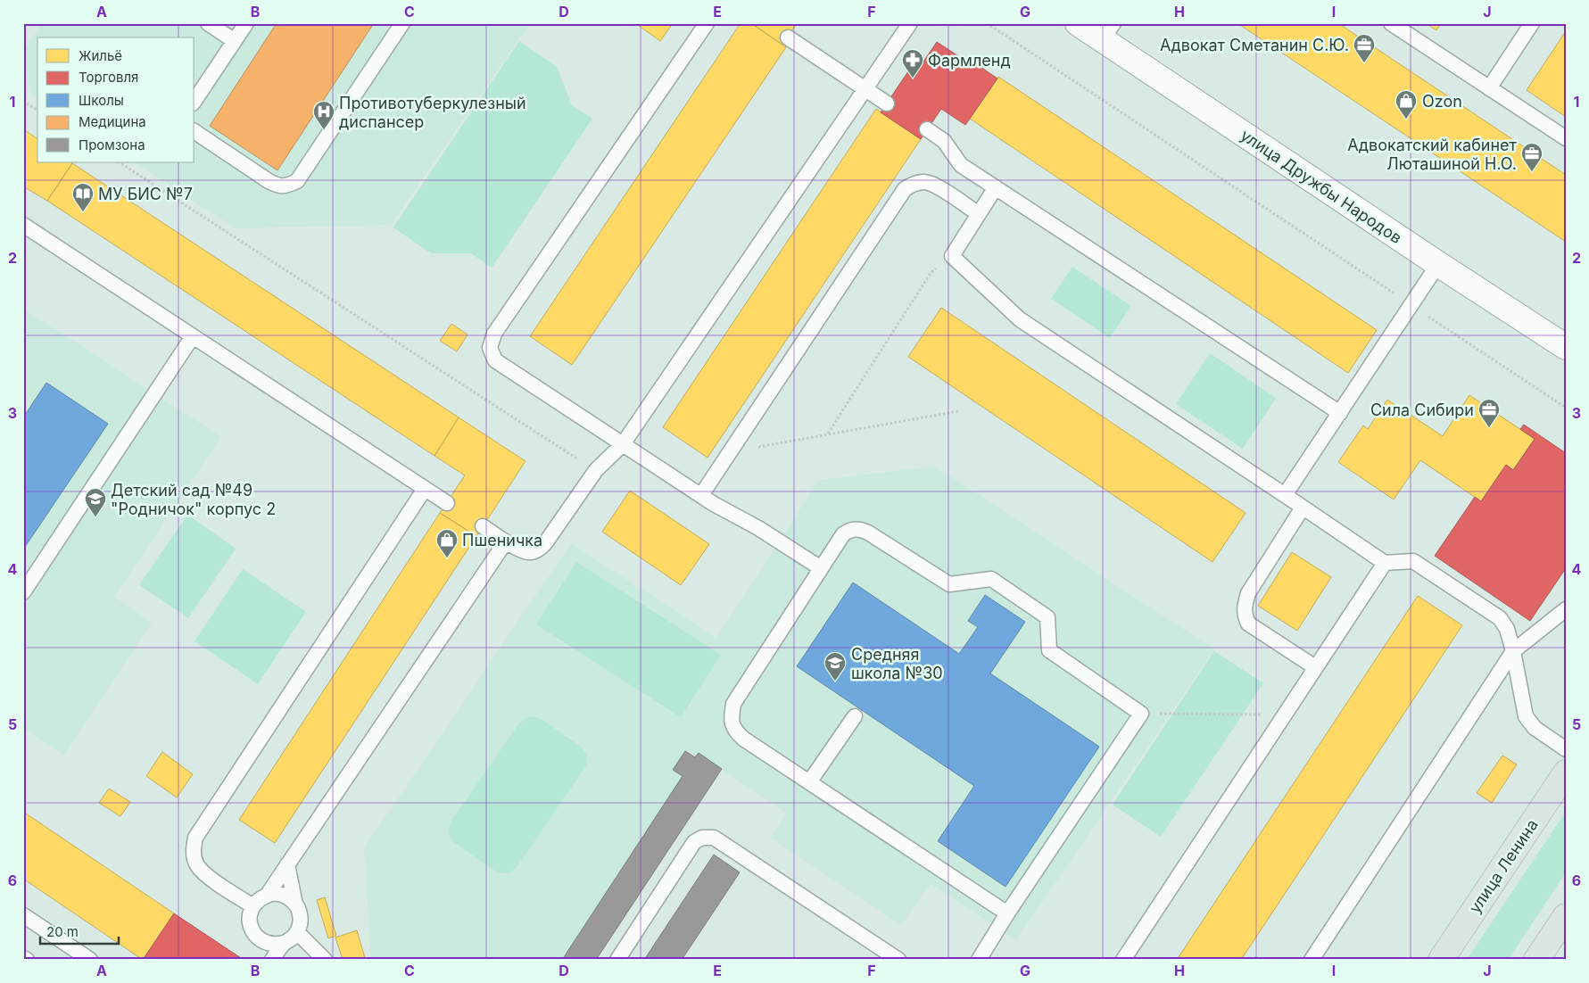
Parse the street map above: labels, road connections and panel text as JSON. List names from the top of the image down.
{
  "streets": {
    "main road": ["улица Ленина"],
    "street": ["улица Дружбы Народов"]
  },
  "places": {
    "office": ["Адвокат Сметанин С.Ю.", "Адвокатский кабинет Люташиной Н.О.", "Сила Сибири"],
    "pharmacy": ["Фармленд"],
    "shop": ["Ozon", "Пшеничка"],
    "hospital": ["Противотуберкулезный диспансер"],
    "library": ["МУ БИС №7"],
    "school or university": ["Детский сад №49 \"Родничок\" корпус 2", "Средняя школа №30"]
  },
  "legend": [
    "Жильё",
    "Торговля",
    "Школы",
    "Медицина",
    "Промзона"
  ],
  "scale_bar": "20 m",
  "grid": {
    "columns": [
      "A",
      "B",
      "C",
      "D",
      "E",
      "F",
      "G",
      "H",
      "I",
      "J"
    ],
    "rows": [
      "1",
      "2",
      "3",
      "4",
      "5",
      "6"
    ]
  }
}
